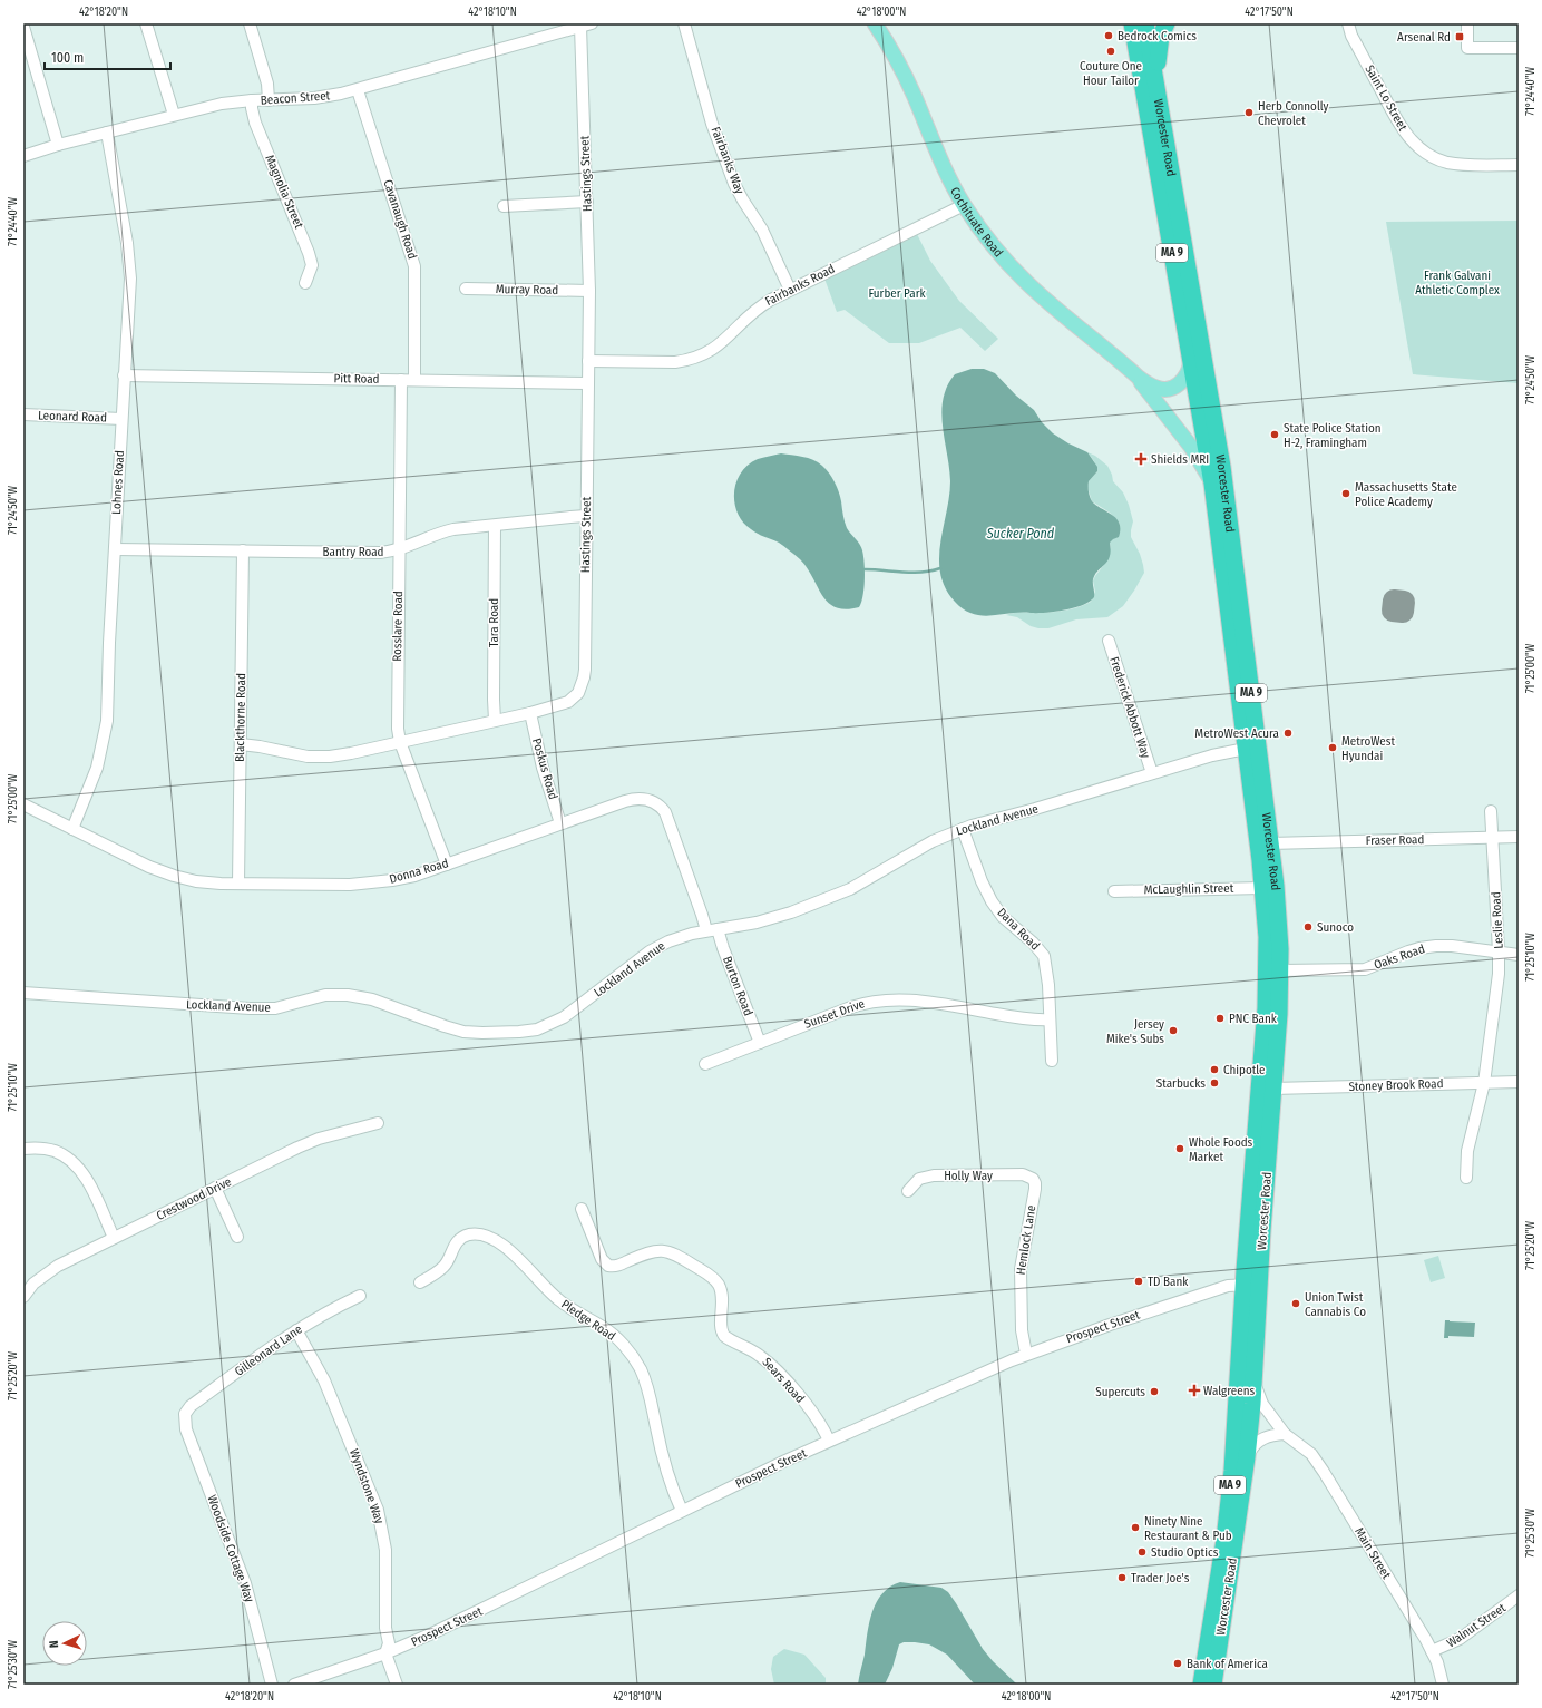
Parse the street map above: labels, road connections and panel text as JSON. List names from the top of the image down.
{
  "streets": {
    "highway": ["Worcester Road", "MA 9"],
    "main road": ["Cochituate Road"],
    "street": [
      "Beacon Street",
      "Saint Lo Street",
      "Fairbanks Way",
      "Hastings Street",
      "Magnolia Street",
      "Cavanaugh Road",
      "Fairbanks Road",
      "Murray Road",
      "Pitt Road",
      "Leonard Road",
      "Lohnes Road",
      "Bantry Road",
      "Tara Road",
      "Rosslare Road",
      "Frederick Abbott Way",
      "Blackthorne Road",
      "Poskus Road",
      "Lockland Avenue",
      "Fraser Road",
      "Donna Road",
      "McLaughlin Street",
      "Leslie Road",
      "Dana Road",
      "Oaks Road",
      "Burton Road",
      "Sunset Drive",
      "Stoney Brook Road",
      "Holly Way",
      "Crestwood Drive",
      "Hemlock Lane",
      "Pledge Road",
      "Prospect Street",
      "Gilleonard Lane",
      "Sears Road",
      "Wyndstone Way",
      "Woodside Cottage Way",
      "Main Street",
      "Walnut Street"
    ]
  },
  "crossings": [
    ["Beacon Street", "Hastings Street"],
    ["Beacon Street", "Magnolia Street"],
    ["Beacon Street", "Cavanaugh Road"],
    ["Beacon Street", "Lohnes Road"],
    ["Worcester Road", "Cochituate Road"],
    ["Worcester Road", "Lockland Avenue"],
    ["Worcester Road", "Fraser Road"],
    ["Worcester Road", "McLaughlin Street"],
    ["Worcester Road", "Oaks Road"],
    ["Worcester Road", "Stoney Brook Road"],
    ["Worcester Road", "Prospect Street"],
    ["Worcester Road", "Main Street"],
    ["Fairbanks Way", "Fairbanks Road"],
    ["Hastings Street", "Fairbanks Road"],
    ["Hastings Street", "Murray Road"],
    ["Hastings Street", "Pitt Road"],
    ["Hastings Street", "Bantry Road"],
    ["Hastings Street", "Tara Road"],
    ["Hastings Street", "Rosslare Road"],
    ["Hastings Street", "Blackthorne Road"],
    ["Hastings Street", "Poskus Road"],
    ["Cavanaugh Road", "Pitt Road"],
    ["Cochituate Road", "Fairbanks Road"],
    ["Pitt Road", "Lohnes Road"],
    ["Pitt Road", "Rosslare Road"],
    ["Leonard Road", "Lohnes Road"],
    ["Lohnes Road", "Bantry Road"],
    ["Lohnes Road", "Donna Road"],
    ["Bantry Road", "Tara Road"],
    ["Bantry Road", "Rosslare Road"],
    ["Bantry Road", "Blackthorne Road"],
    ["Rosslare Road", "Donna Road"],
    ["Frederick Abbott Way", "Lockland Avenue"],
    ["Blackthorne Road", "Donna Road"],
    ["Poskus Road", "Donna Road"],
    ["Lockland Avenue", "Donna Road"],
    ["Lockland Avenue", "Dana Road"],
    ["Lockland Avenue", "Burton Road"],
    ["Fraser Road", "Leslie Road"],
    ["Leslie Road", "Oaks Road"],
    ["Leslie Road", "Stoney Brook Road"],
    ["Dana Road", "Sunset Drive"],
    ["Burton Road", "Sunset Drive"],
    ["Holly Way", "Hemlock Lane"],
    ["Hemlock Lane", "Prospect Street"],
    ["Pledge Road", "Prospect Street"],
    ["Prospect Street", "Sears Road"],
    ["Prospect Street", "Wyndstone Way"],
    ["Gilleonard Lane", "Wyndstone Way"],
    ["Gilleonard Lane", "Woodside Cottage Way"],
    ["Main Street", "Walnut Street"]
  ],
  "water": ["Sucker Pond"],
  "parks": ["Frank Galvani Athletic Complex", "Furber Park"],
  "places": {
    "other": [
      "Bedrock Comics",
      "Couture One Hour Tailor",
      "Herb Connolly Chevrolet",
      "State Police Station H-2, Framingham",
      "Massachusetts State Police Academy",
      "MetroWest Acura",
      "MetroWest Hyundai",
      "Sunoco",
      "PNC Bank",
      "Jersey Mike's Subs",
      "Chipotle",
      "Starbucks",
      "Whole Foods Market",
      "TD Bank",
      "Union Twist Cannabis Co",
      "Supercuts",
      "Ninety Nine Restaurant & Pub",
      "Studio Optics",
      "Trader Joe's",
      "Bank of America"
    ],
    "transit": ["Arsenal Rd"],
    "health": ["Shields MRI", "Walgreens"]
  },
  "scale_bar": "100 m",
  "north": "left",
  "coordinates": [
    "42°18'20\"N",
    "42°18'10\"N",
    "42°18'00\"N",
    "42°17'50\"N",
    "71°24'40\"W",
    "71°24'50\"W",
    "71°25'00\"W",
    "71°25'10\"W",
    "71°25'20\"W",
    "71°25'30\"W"
  ]
}
